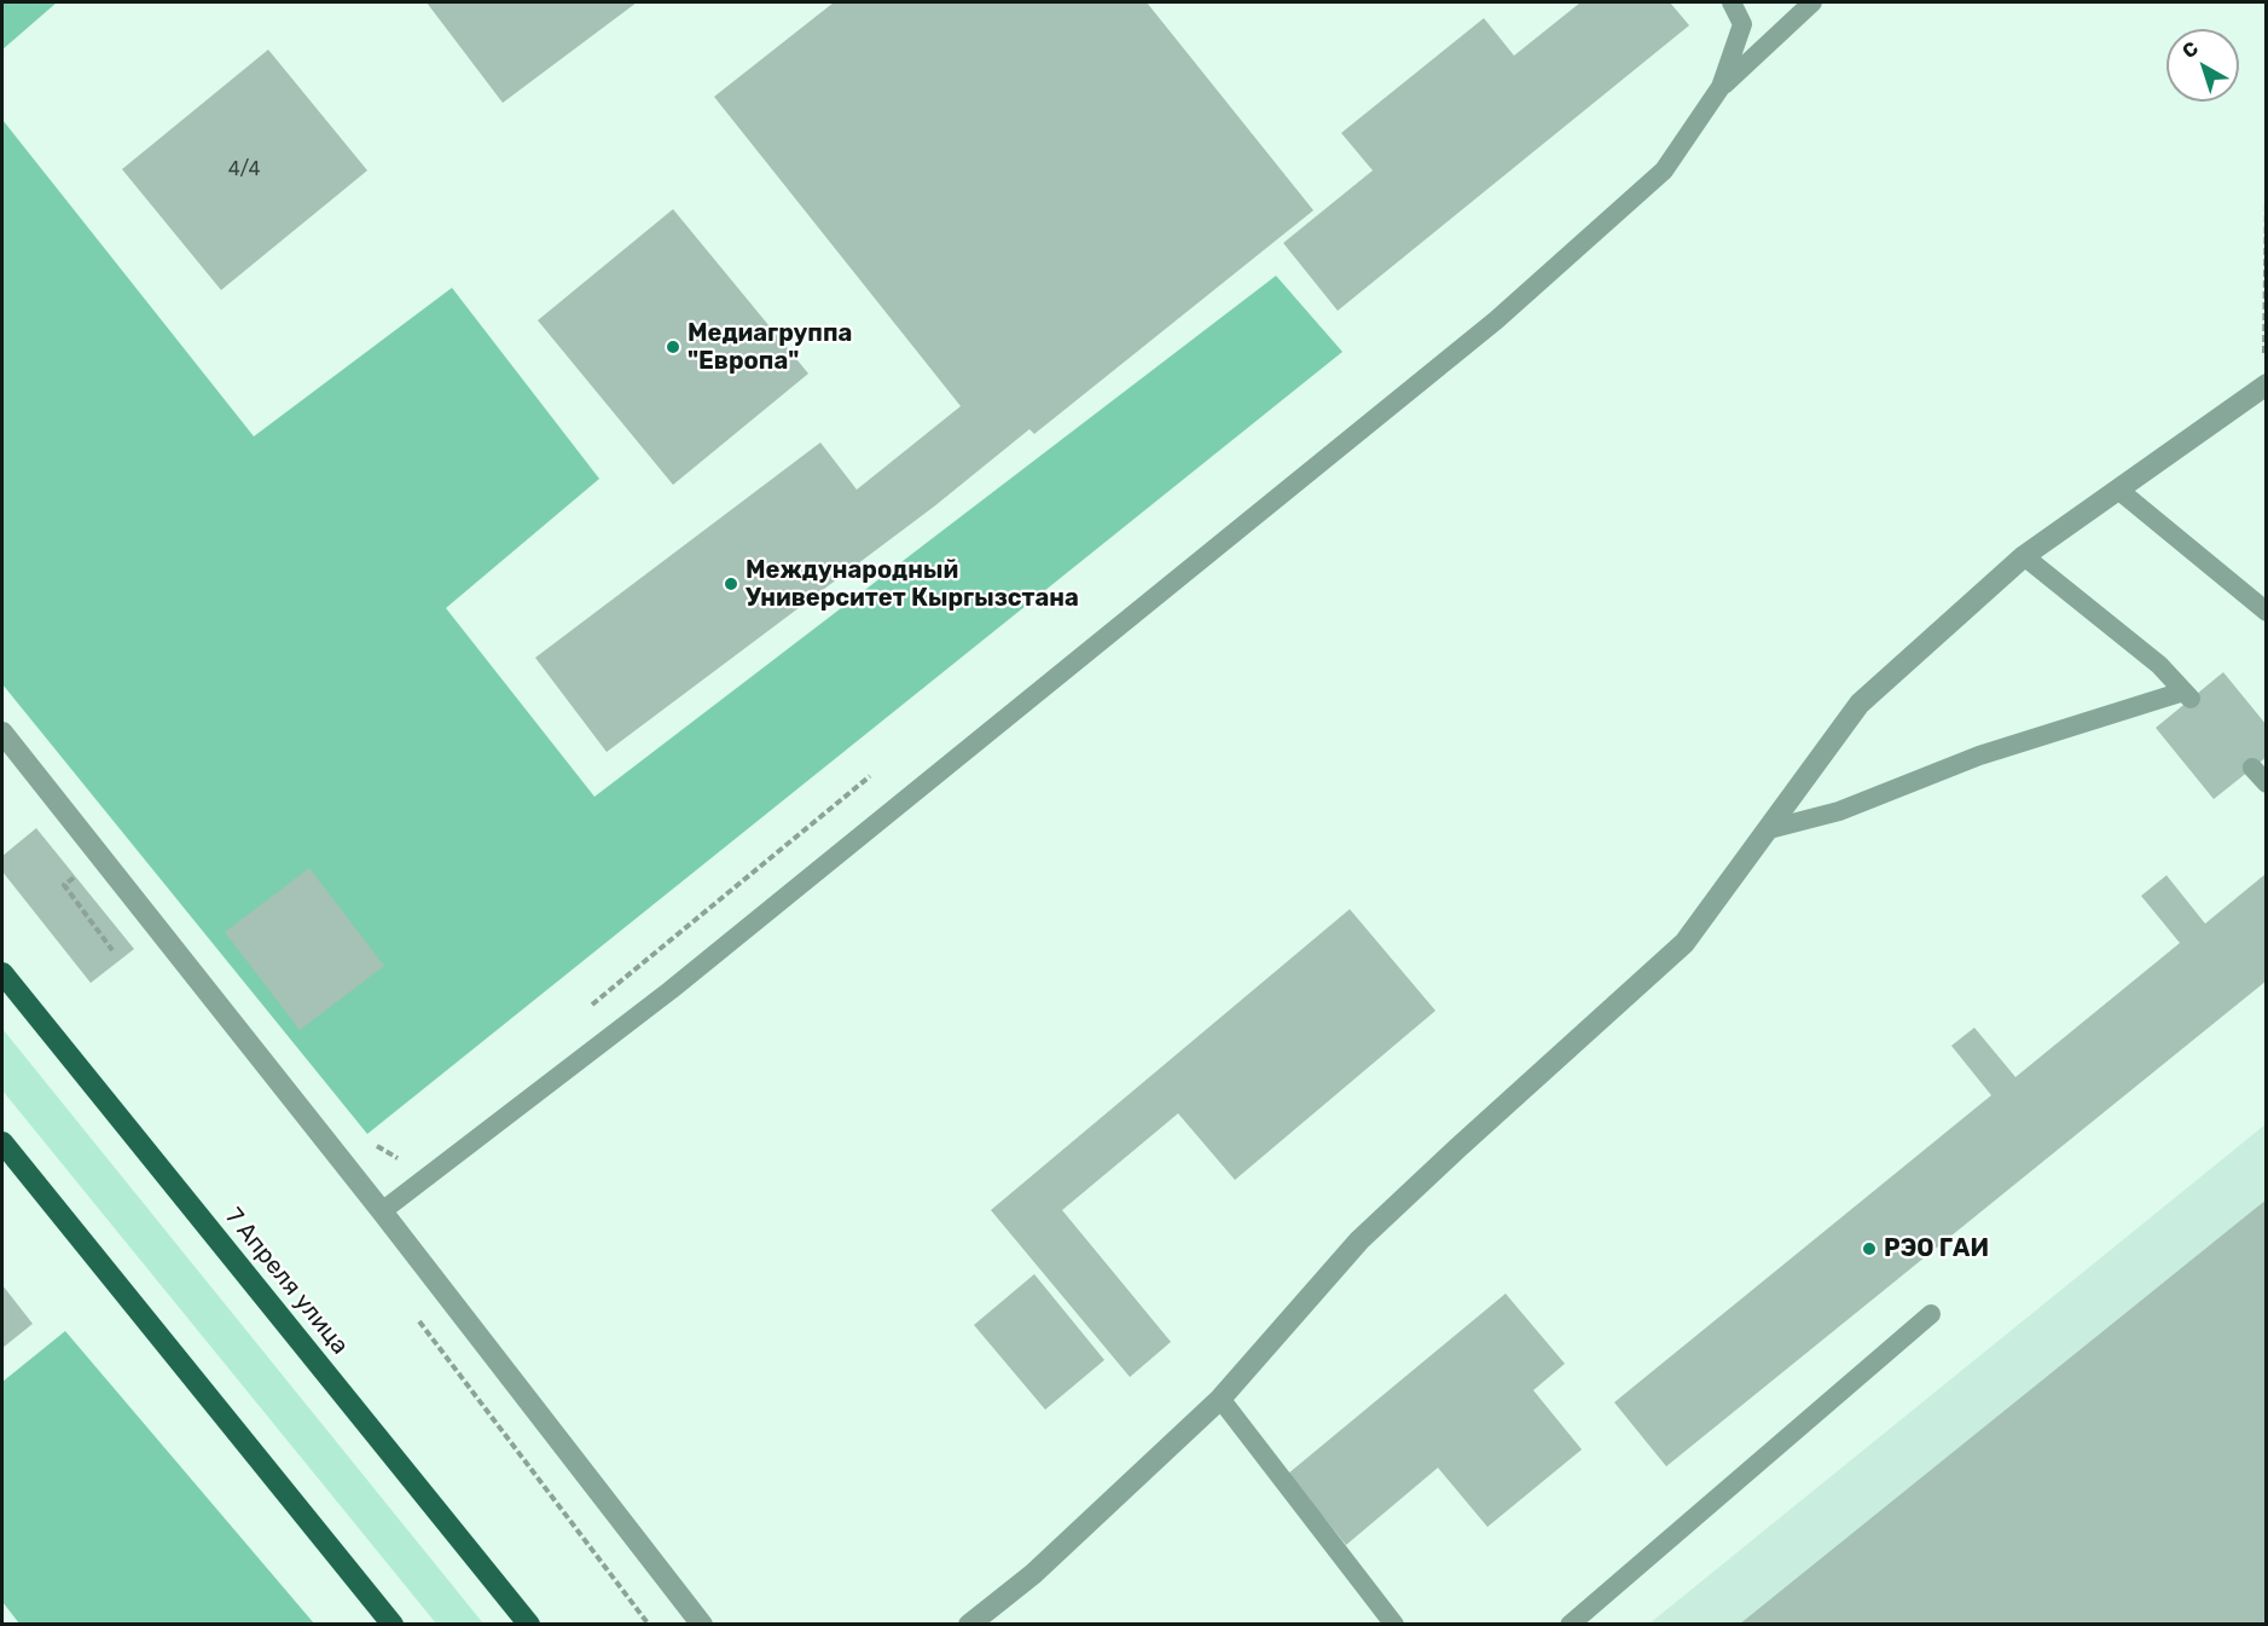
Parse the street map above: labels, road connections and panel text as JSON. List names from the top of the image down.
{
  "streets": {
    "main road": ["7 Апреля улица"]
  },
  "places": ["Медиагруппа \"Европа\"", "Международный Университет Кыргызстана", "РЭО ГАИ"],
  "house_numbers": ["4/4"],
  "north": "top left"
}
